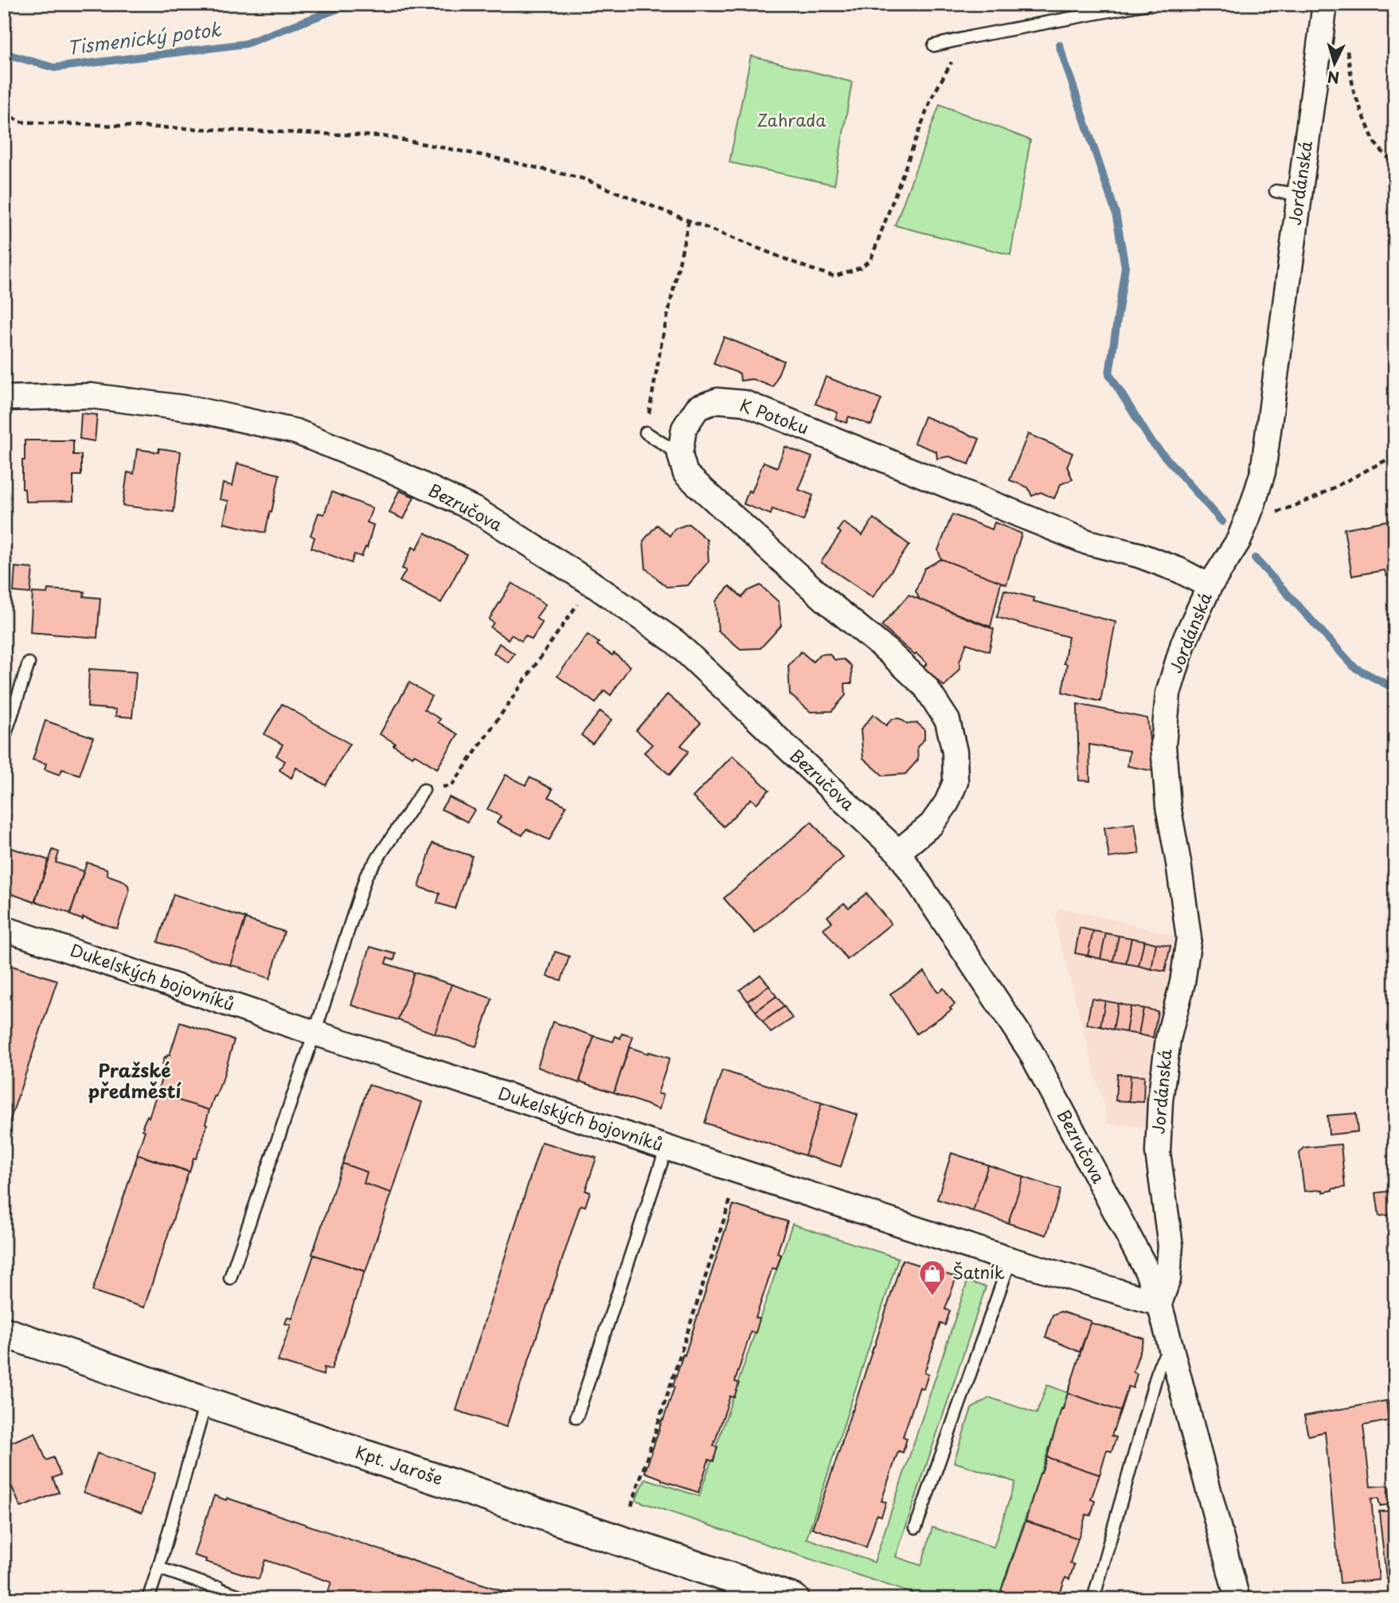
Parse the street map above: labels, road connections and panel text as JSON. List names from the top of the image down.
{
  "streets": {
    "street": [
      "Jordánská",
      "K Potoku",
      "Bezručova",
      "Dukelských bojovníků",
      "Kpt. Jaroše"
    ]
  },
  "crossings": [
    ["Jordánská", "K Potoku"],
    ["Jordánská", "Bezručova"],
    ["Jordánská", "Dukelských bojovníků"],
    ["Bezručova", "Dukelských bojovníků"]
  ],
  "districts": ["Pražské předměstí"],
  "water": ["Tismenický potok"],
  "parks": ["Zahrada"],
  "places": {
    "shop": ["Šatník"]
  },
  "north": "bottom"
}
